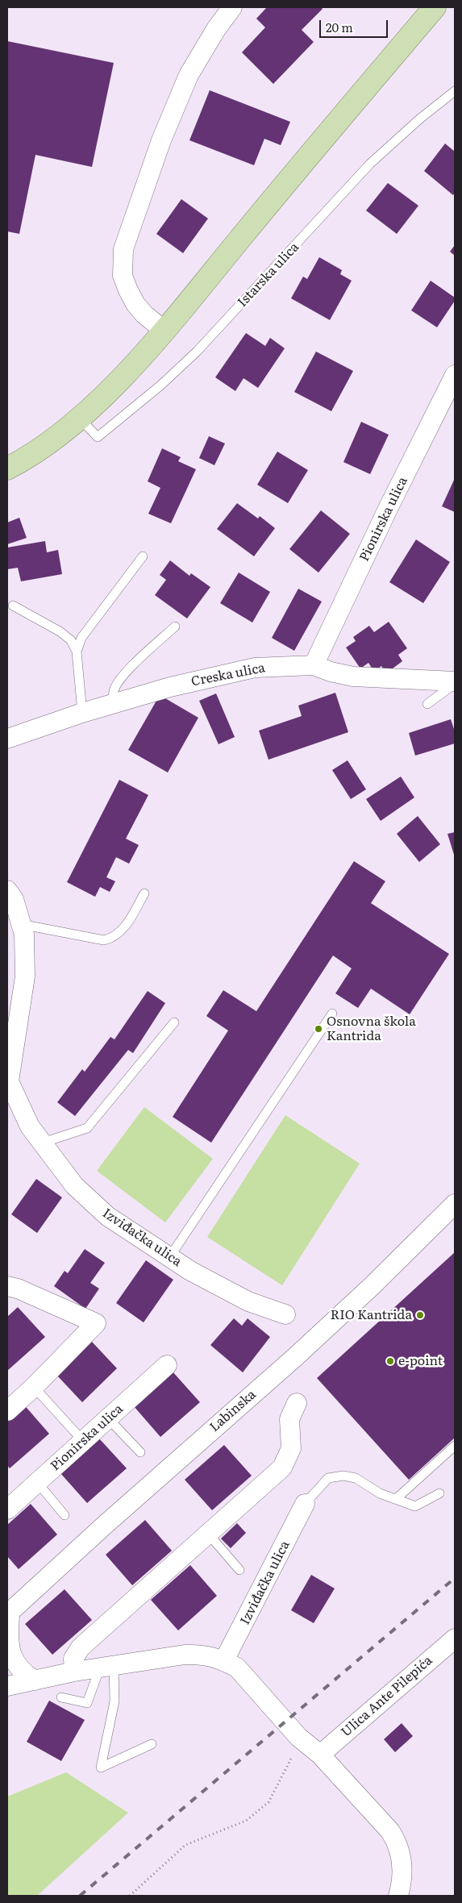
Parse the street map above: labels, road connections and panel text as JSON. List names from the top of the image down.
{
  "streets": {
    "street": [
      "Pionirska ulica",
      "Creska ulica",
      "Izviđačka ulica",
      "Labinska",
      "Ulica Ante Pilepića"
    ],
    "lane": ["Istarska ulica"]
  },
  "crossings": [
    ["Pionirska ulica", "Creska ulica"]
  ],
  "places": ["Osnovna škola Kantrida", "RIO Kantrida", "e-point"],
  "scale_bar": "20 m"
}
